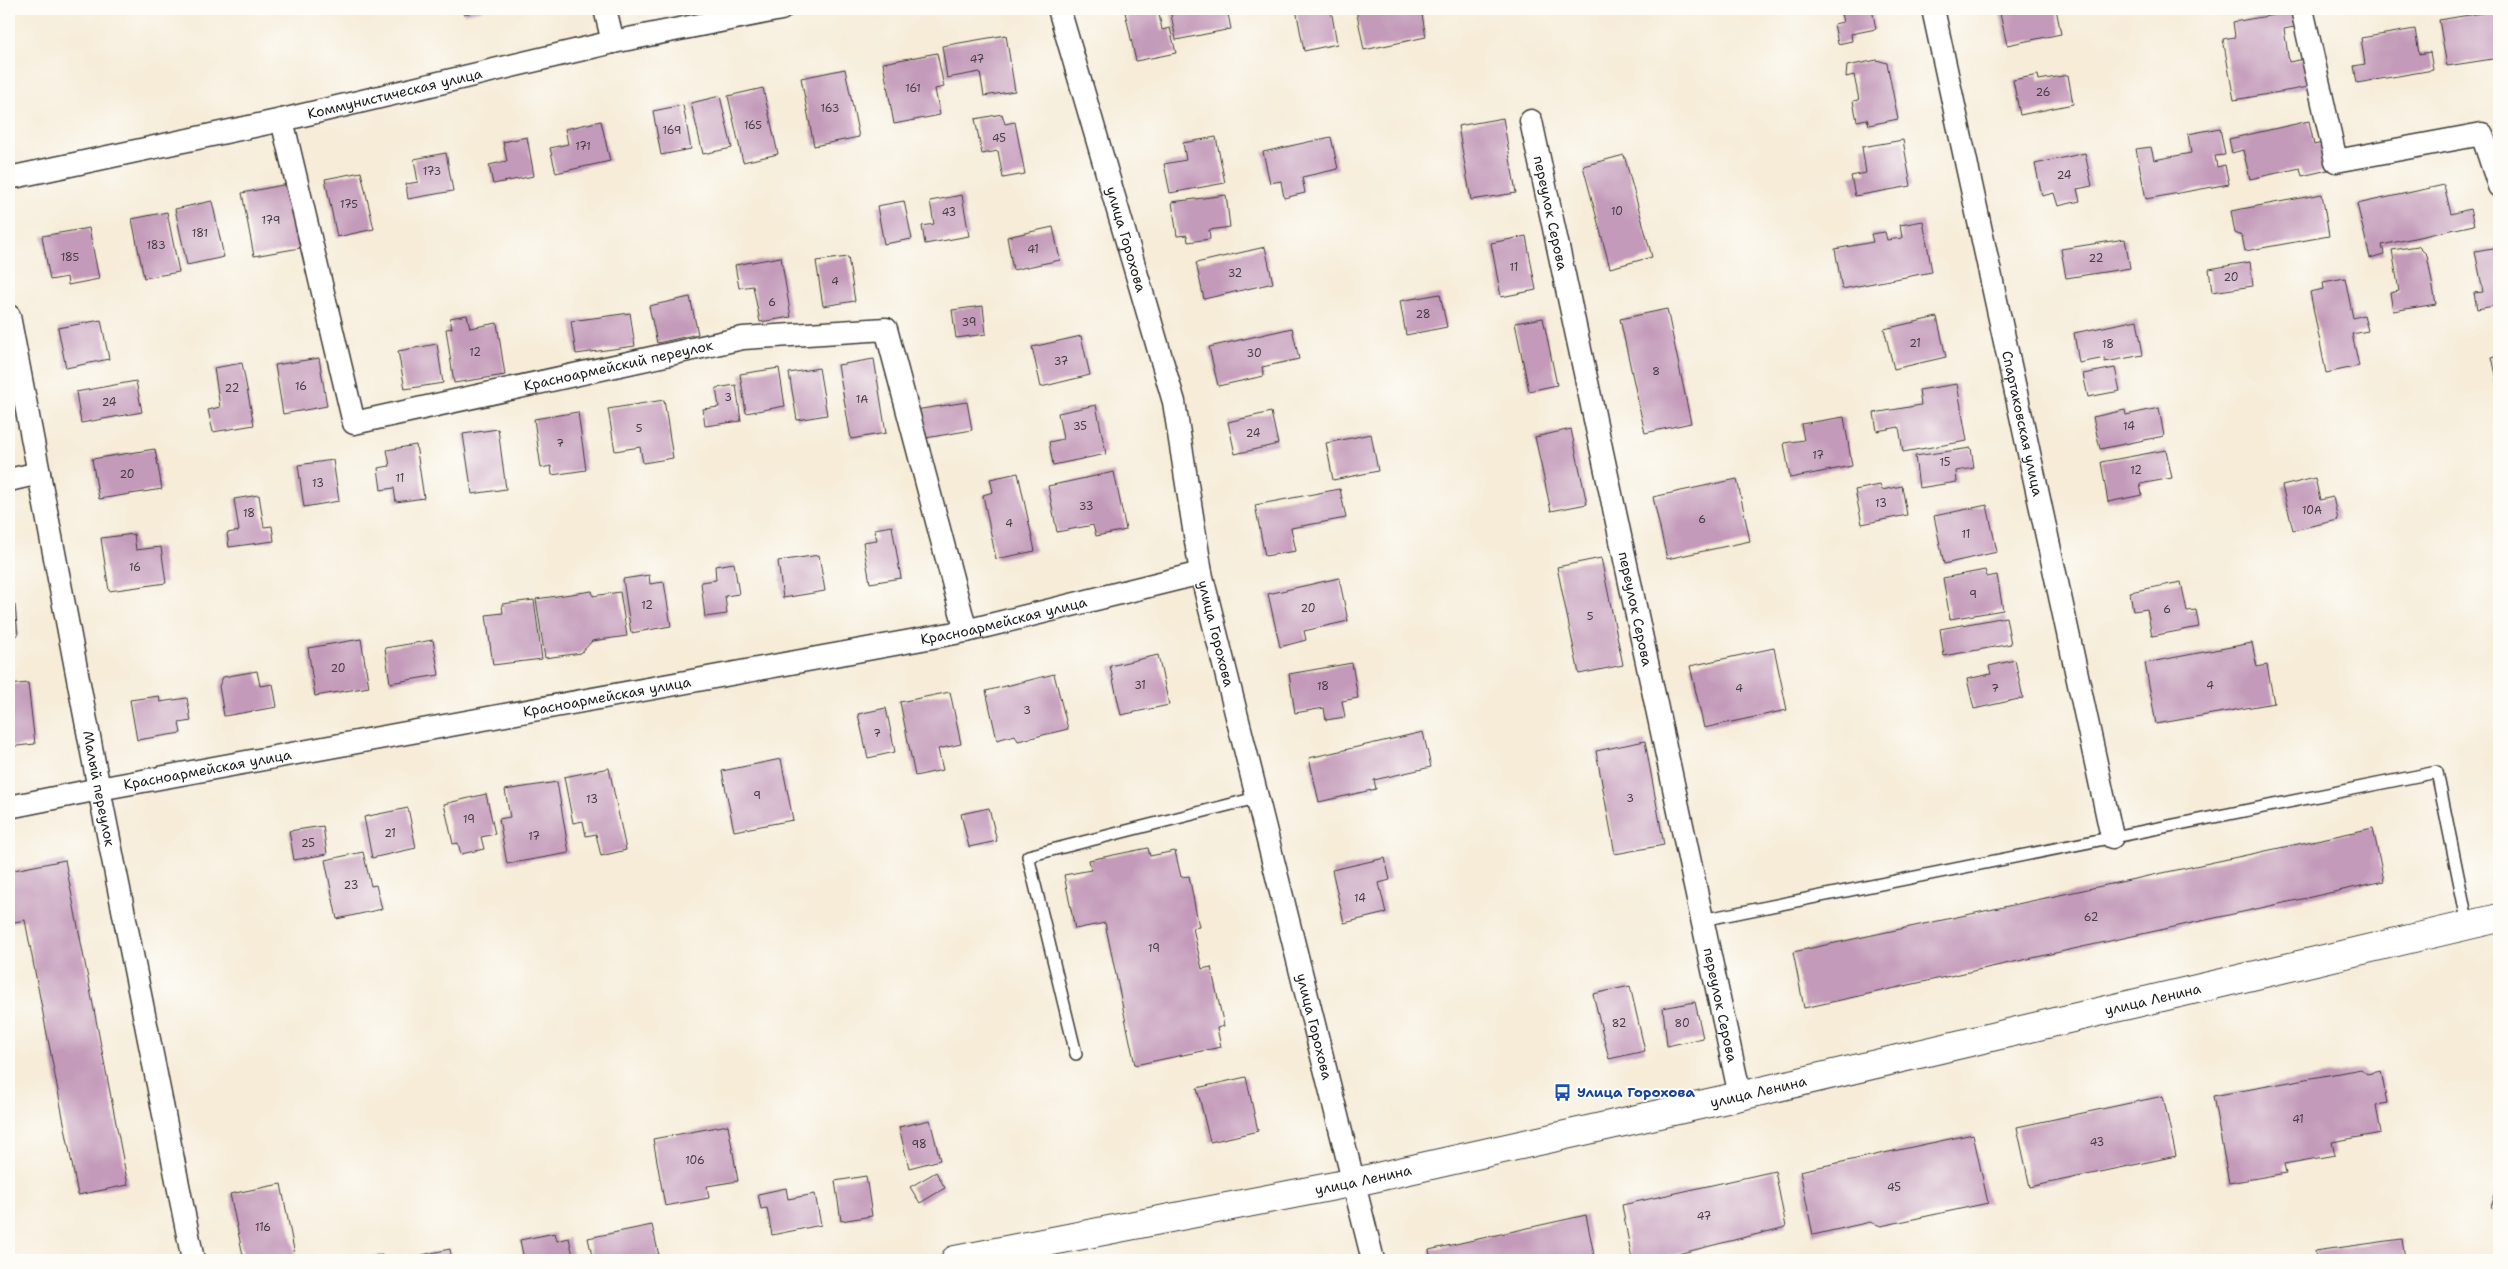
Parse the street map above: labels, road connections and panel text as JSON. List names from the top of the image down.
{
  "streets": {
    "street": [
      "Коммунистическая улица",
      "переулок Серова",
      "улица Горохова",
      "Красноармейский переулок",
      "Спартаковская улица",
      "Красноармейская улица",
      "Малый переулок",
      "улица Ленина"
    ]
  },
  "crossings": [
    ["Коммунистическая улица", "Красноармейский переулок"],
    ["переулок Серова", "улица Ленина"],
    ["улица Горохова", "Красноармейская улица"],
    ["улица Горохова", "улица Ленина"],
    ["Красноармейский переулок", "Красноармейская улица"],
    ["Красноармейская улица", "Малый переулок"]
  ],
  "places": {
    "bus stop": ["Улица Горохова"]
  },
  "house_numbers": [
    "47",
    "161",
    "26",
    "163",
    "165",
    "169",
    "45",
    "171",
    "173",
    "24",
    "175",
    "10",
    "43",
    "179",
    "181",
    "183",
    "41",
    "185",
    "22",
    "11",
    "32",
    "20",
    "4",
    "6",
    "28",
    "39",
    "21",
    "18",
    "12",
    "30",
    "37",
    "8",
    "16",
    "22",
    "3",
    "1А",
    "24",
    "35",
    "14",
    "5",
    "24",
    "7",
    "17",
    "15",
    "12",
    "20",
    "11",
    "13",
    "13",
    "33",
    "10А",
    "18",
    "6",
    "4",
    "11",
    "16",
    "9",
    "12",
    "20",
    "6",
    "5",
    "20",
    "31",
    "4",
    "18",
    "4",
    "7",
    "3",
    "7",
    "9",
    "3",
    "13",
    "19",
    "21",
    "17",
    "25",
    "23",
    "14",
    "62",
    "19",
    "82",
    "80",
    "41",
    "43",
    "98",
    "106",
    "45",
    "47",
    "116"
  ]
}
